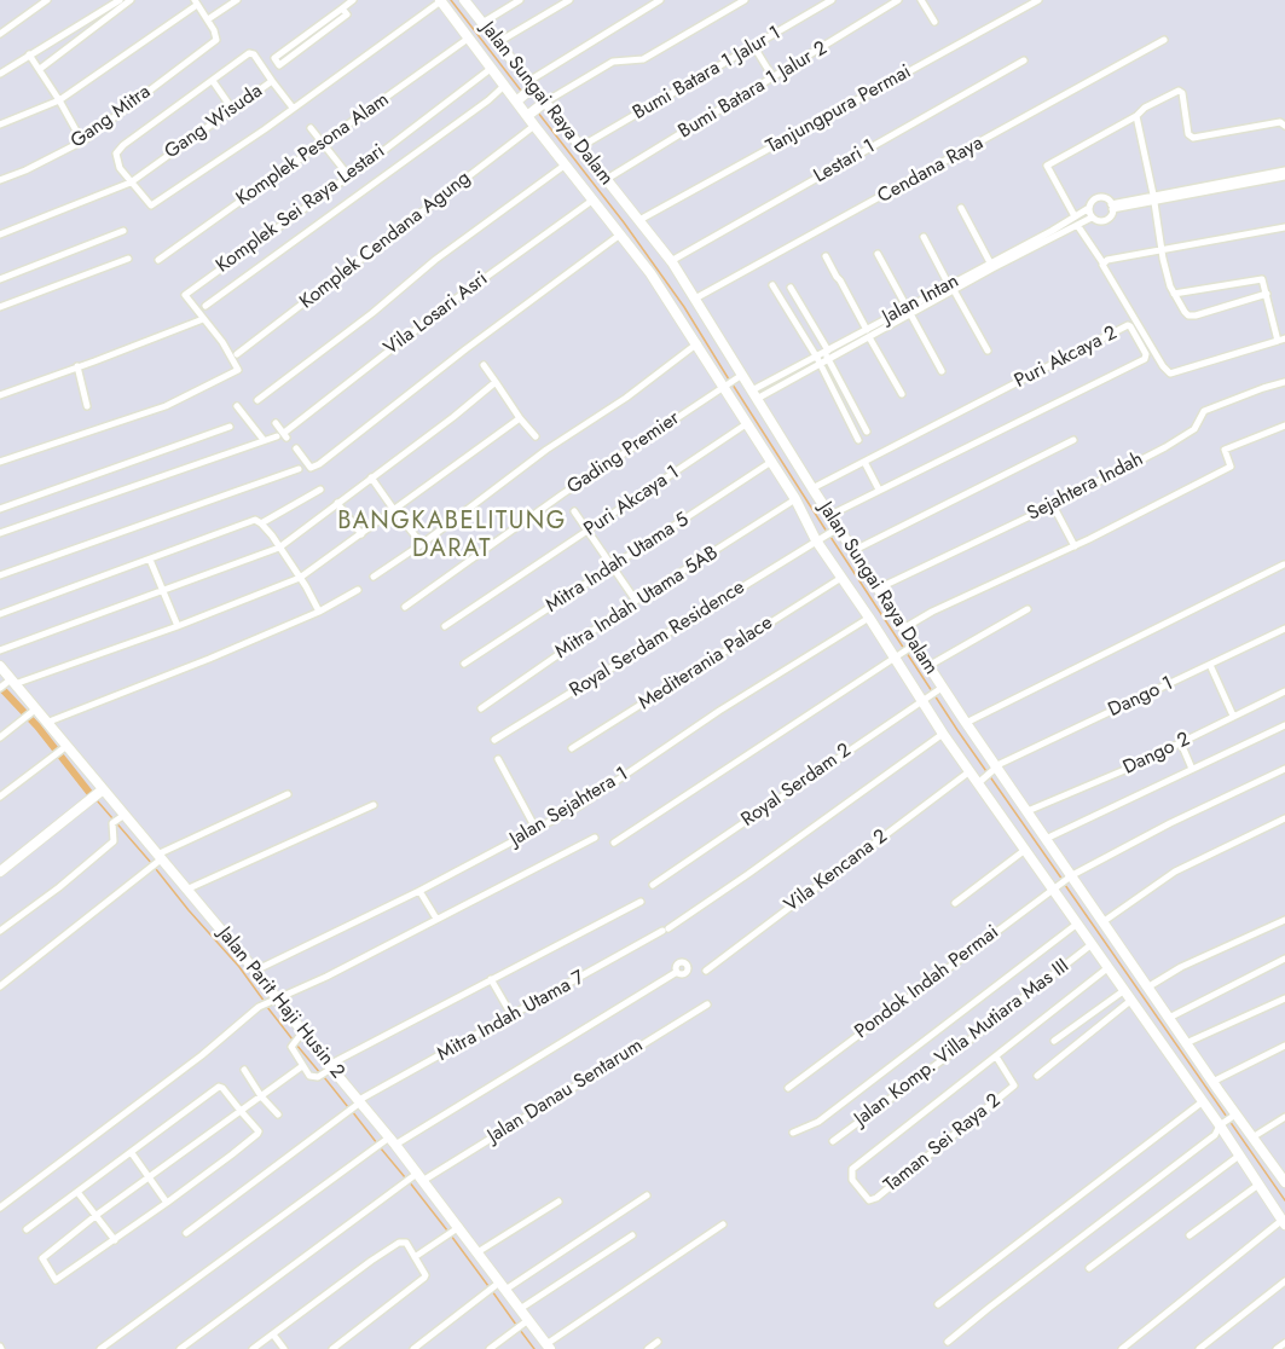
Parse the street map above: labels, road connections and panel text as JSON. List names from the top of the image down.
{
  "streets": {
    "street": [
      "Bumi Batara 1 Jalur 1",
      "Bumi Batara 1 Jalur 2",
      "Jalan Sungai Raya Dalam",
      "Tanjungpura Permai",
      "Gang Mitra",
      "Gang Wisuda",
      "Komplek Pesona Alam",
      "Lestari 1",
      "Cendana Raya",
      "Komplek Sei Raya Lestari",
      "Komplek Cendana Agung",
      "Vila Losari Asri",
      "Puri Akcaya 2",
      "Gading Premier",
      "Sejahtera Indah",
      "Puri Akcaya 1",
      "Mitra Indah Utama 5",
      "Mitra Indah Utama 5AB",
      "Royal Serdam Residence",
      "Mediterania Palace",
      "Dango 1",
      "Dango 2",
      "Royal Serdam 2",
      "Jalan Sejahtera 1",
      "Vila Kencana 2",
      "Pondok Indah Permai",
      "Jalan Parit Haji Husin 2",
      "Mitra Indah Utama 7",
      "Jalan Komp. Villa Mutiara Mas III",
      "Jalan Danau Sentarum",
      "Taman Sei Raya 2"
    ]
  },
  "crossings": [
    ["Bumi Batara 1 Jalur 1", "Jalan Sungai Raya Dalam"],
    ["Bumi Batara 1 Jalur 2", "Jalan Sungai Raya Dalam"],
    ["Jalan Sungai Raya Dalam", "Tanjungpura Permai"],
    ["Jalan Sungai Raya Dalam", "Lestari 1"],
    ["Jalan Sungai Raya Dalam", "Cendana Raya"],
    ["Jalan Sungai Raya Dalam", "Puri Akcaya 2"],
    ["Jalan Sungai Raya Dalam", "Gading Premier"],
    ["Jalan Sungai Raya Dalam", "Sejahtera Indah"],
    ["Jalan Sungai Raya Dalam", "Royal Serdam Residence"],
    ["Jalan Sungai Raya Dalam", "Dango 1"],
    ["Jalan Sungai Raya Dalam", "Dango 2"],
    ["Jalan Sungai Raya Dalam", "Royal Serdam 2"],
    ["Jalan Sungai Raya Dalam", "Pondok Indah Permai"],
    ["Jalan Sejahtera 1", "Jalan Parit Haji Husin 2"],
    ["Jalan Parit Haji Husin 2", "Mitra Indah Utama 7"],
    ["Jalan Parit Haji Husin 2", "Jalan Danau Sentarum"]
  ],
  "districts": ["BANGKABELITUNG DARAT"]
}
